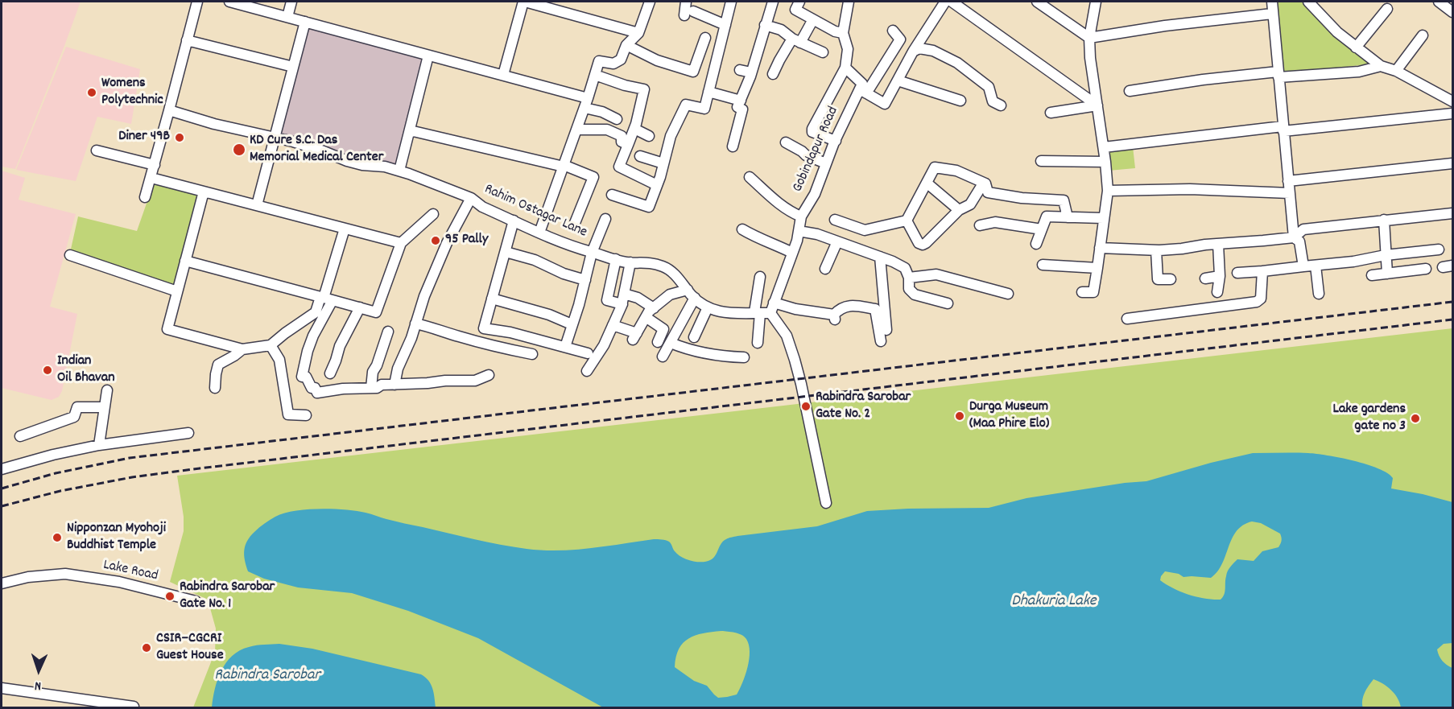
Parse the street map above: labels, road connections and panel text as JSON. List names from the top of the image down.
{
  "streets": {
    "street": ["Gobindapur Road", "Rahim Ostagar Lane", "Lake Road"]
  },
  "crossings": [
    ["Gobindapur Road", "Rahim Ostagar Lane"]
  ],
  "water": ["Dhakuria Lake", "Rabindra Sarobar"],
  "places": [
    "Womens Polytechnic",
    "Diner 49B",
    "KD Cure S.C. Das Memorial Medical Center",
    "95 Pally",
    "Indian Oil Bhavan",
    "Rabindra Sarobar Gate No. 2",
    "Durga Museum (Maa Phire Elo)",
    "Lake gardens gate no 3",
    "Nipponzan Myohoji Buddhist Temple",
    "Rabindra Sarobar Gate No. 1",
    "CSIR–CGCRI Guest House"
  ],
  "north": "bottom"
}
